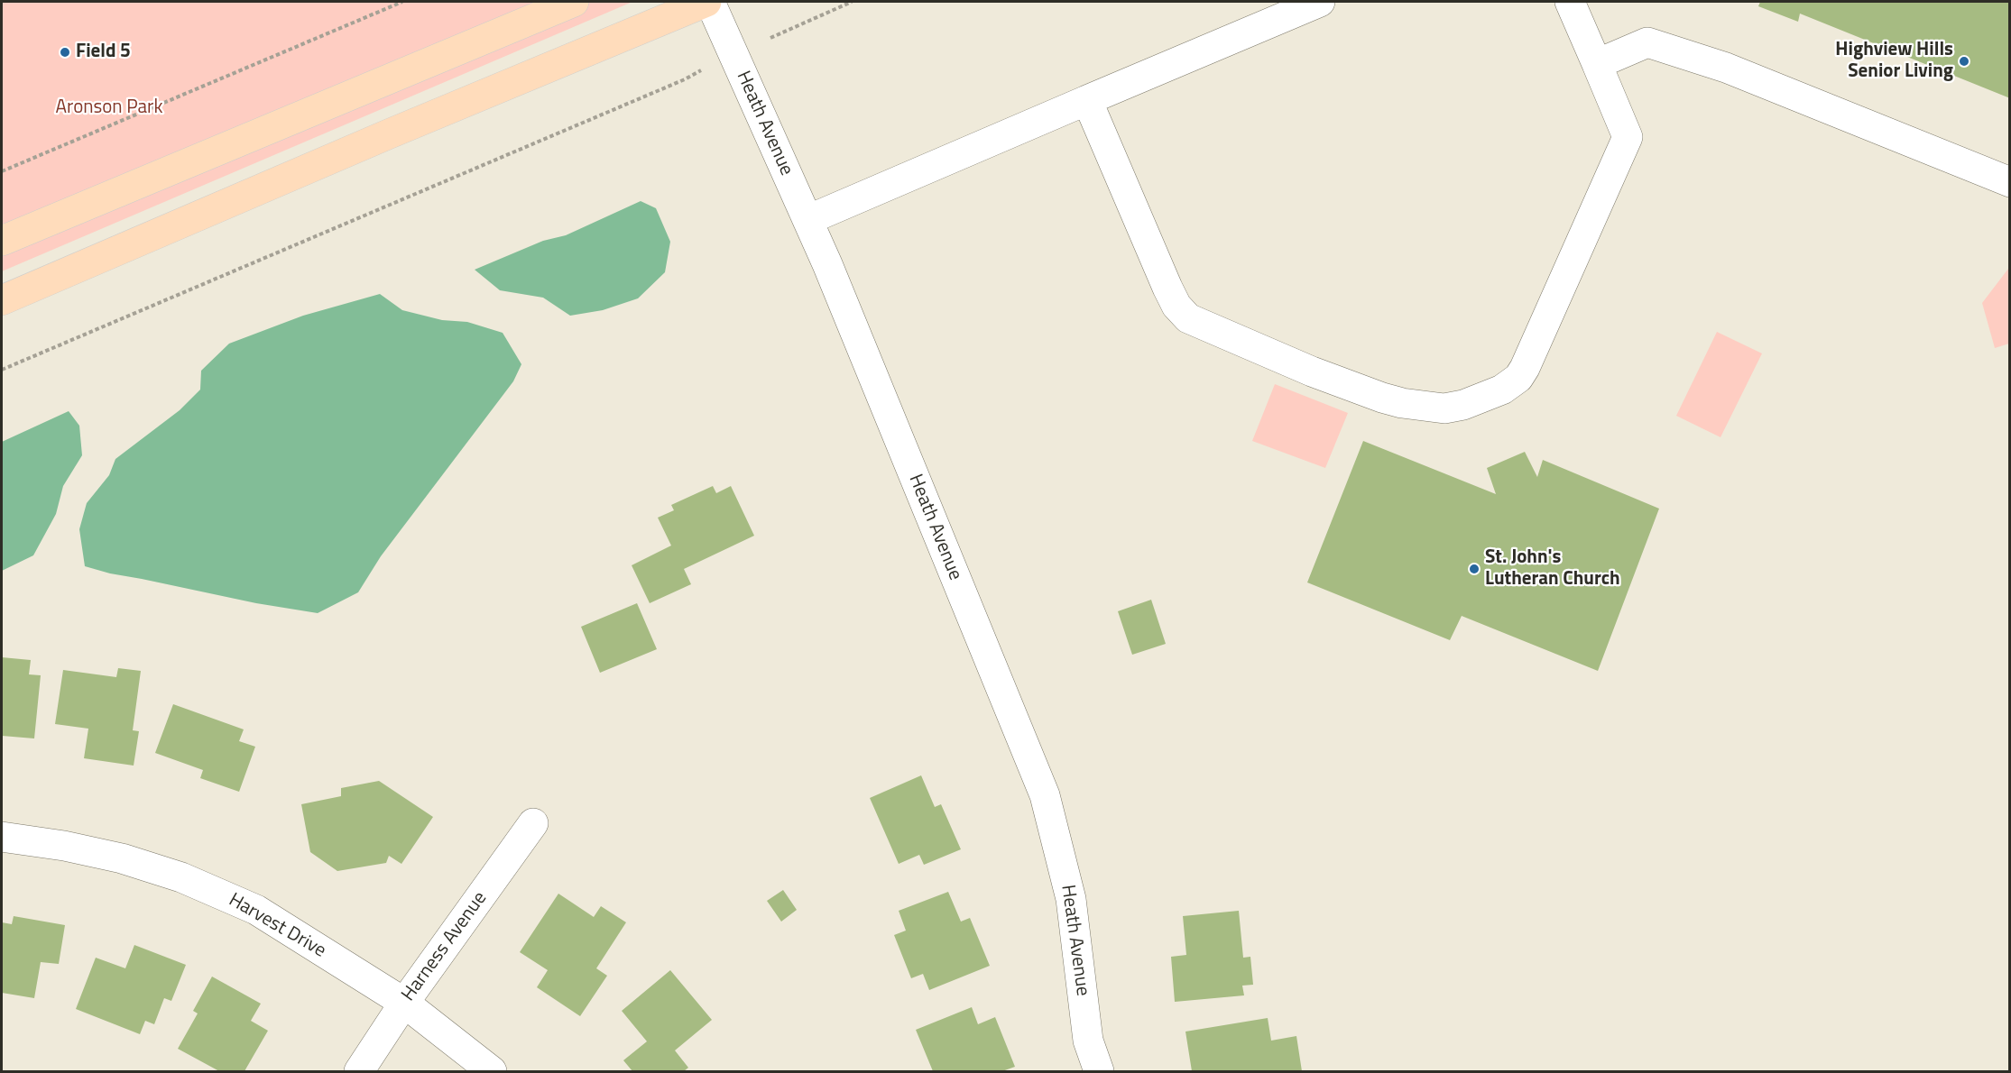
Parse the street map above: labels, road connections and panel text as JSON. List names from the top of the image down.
{
  "streets": {
    "street": ["Heath Avenue", "Harvest Drive", "Harness Avenue"]
  },
  "crossings": [
    ["Harvest Drive", "Harness Avenue"]
  ],
  "parks": ["Aronson Park"],
  "places": ["Field 5", "Highview Hills Senior Living", "St. John's Lutheran Church"]
}
